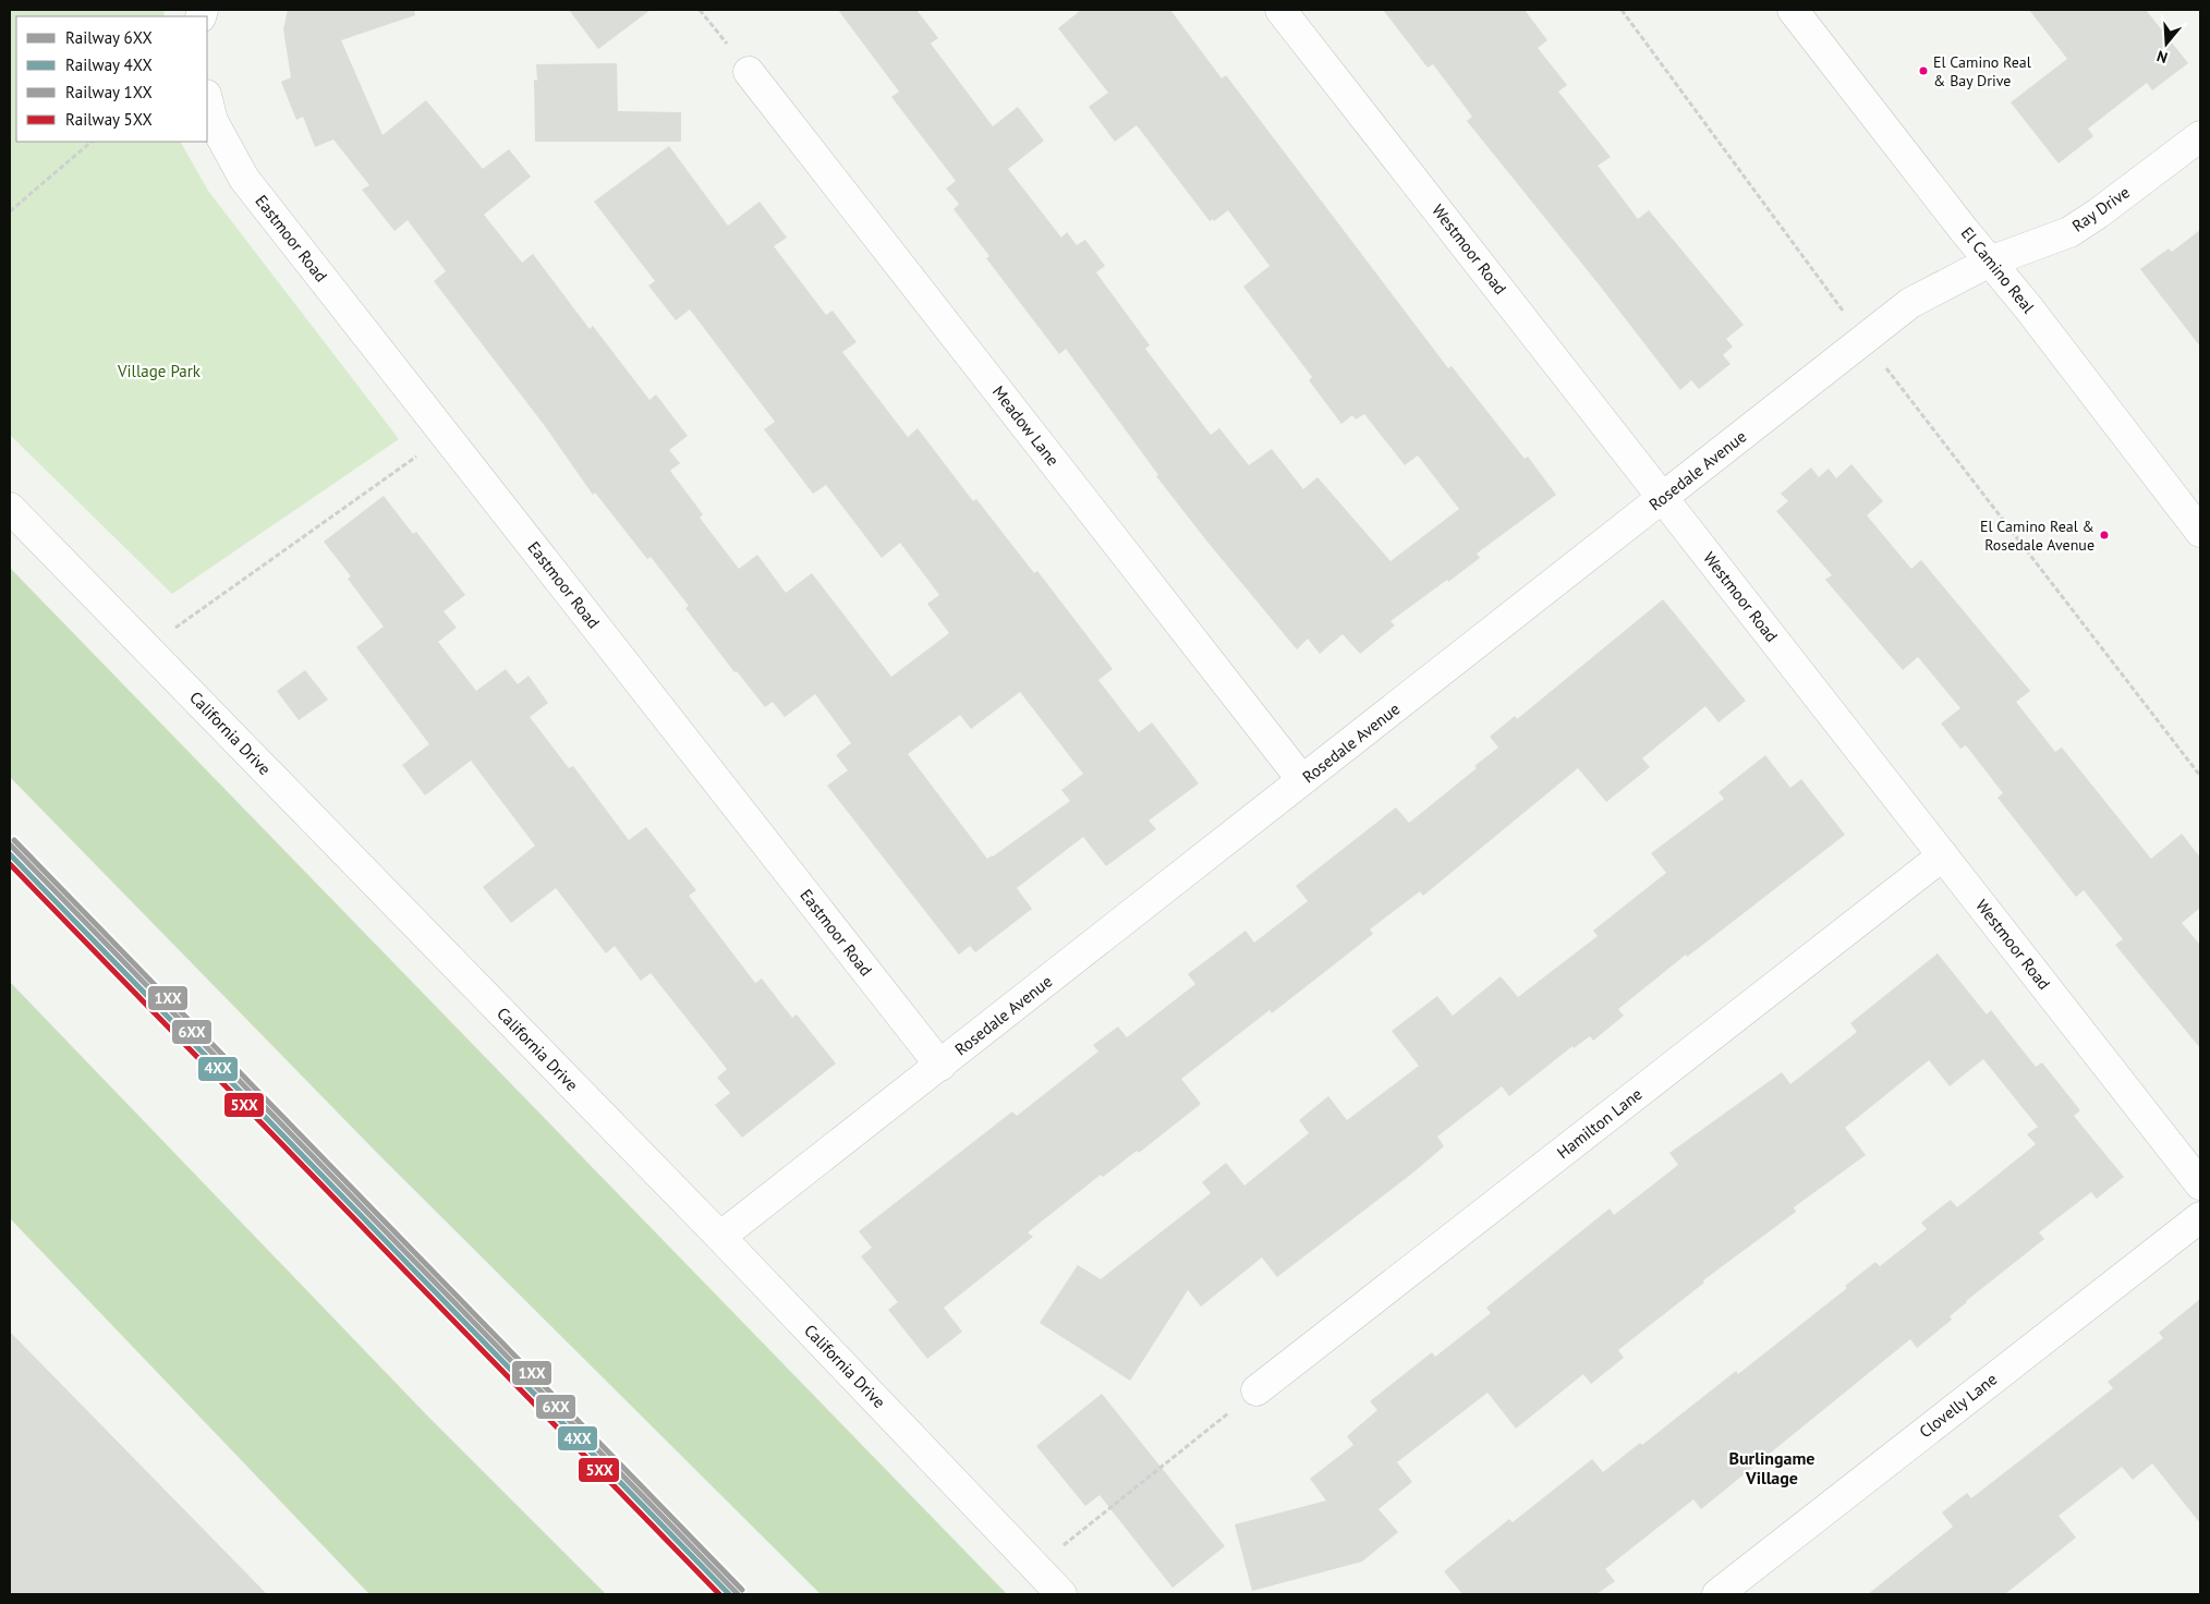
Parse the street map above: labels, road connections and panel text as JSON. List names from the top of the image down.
{
  "streets": {
    "street": [
      "Ray Drive",
      "Eastmoor Road",
      "Westmoor Road",
      "El Camino Real",
      "Meadow Lane",
      "Rosedale Avenue",
      "California Drive",
      "Hamilton Lane",
      "Clovelly Lane"
    ]
  },
  "crossings": [
    ["Ray Drive", "El Camino Real"],
    ["Ray Drive", "Rosedale Avenue"],
    ["Eastmoor Road", "Rosedale Avenue"],
    ["Westmoor Road", "Rosedale Avenue"],
    ["Westmoor Road", "Hamilton Lane"],
    ["El Camino Real", "Rosedale Avenue"],
    ["Meadow Lane", "Rosedale Avenue"],
    ["Rosedale Avenue", "California Drive"]
  ],
  "districts": ["Burlingame Village"],
  "parks": ["Village Park"],
  "places": ["El Camino Real & Bay Drive", "El Camino Real & Rosedale Avenue"],
  "lines": [
    "rail line 1XX",
    "rail line 6XX",
    "rail line 4XX",
    "rail line 5XX"
  ],
  "legend": [
    "Railway 6XX",
    "Railway 4XX",
    "Railway 1XX",
    "Railway 5XX"
  ],
  "north": "bottom"
}
